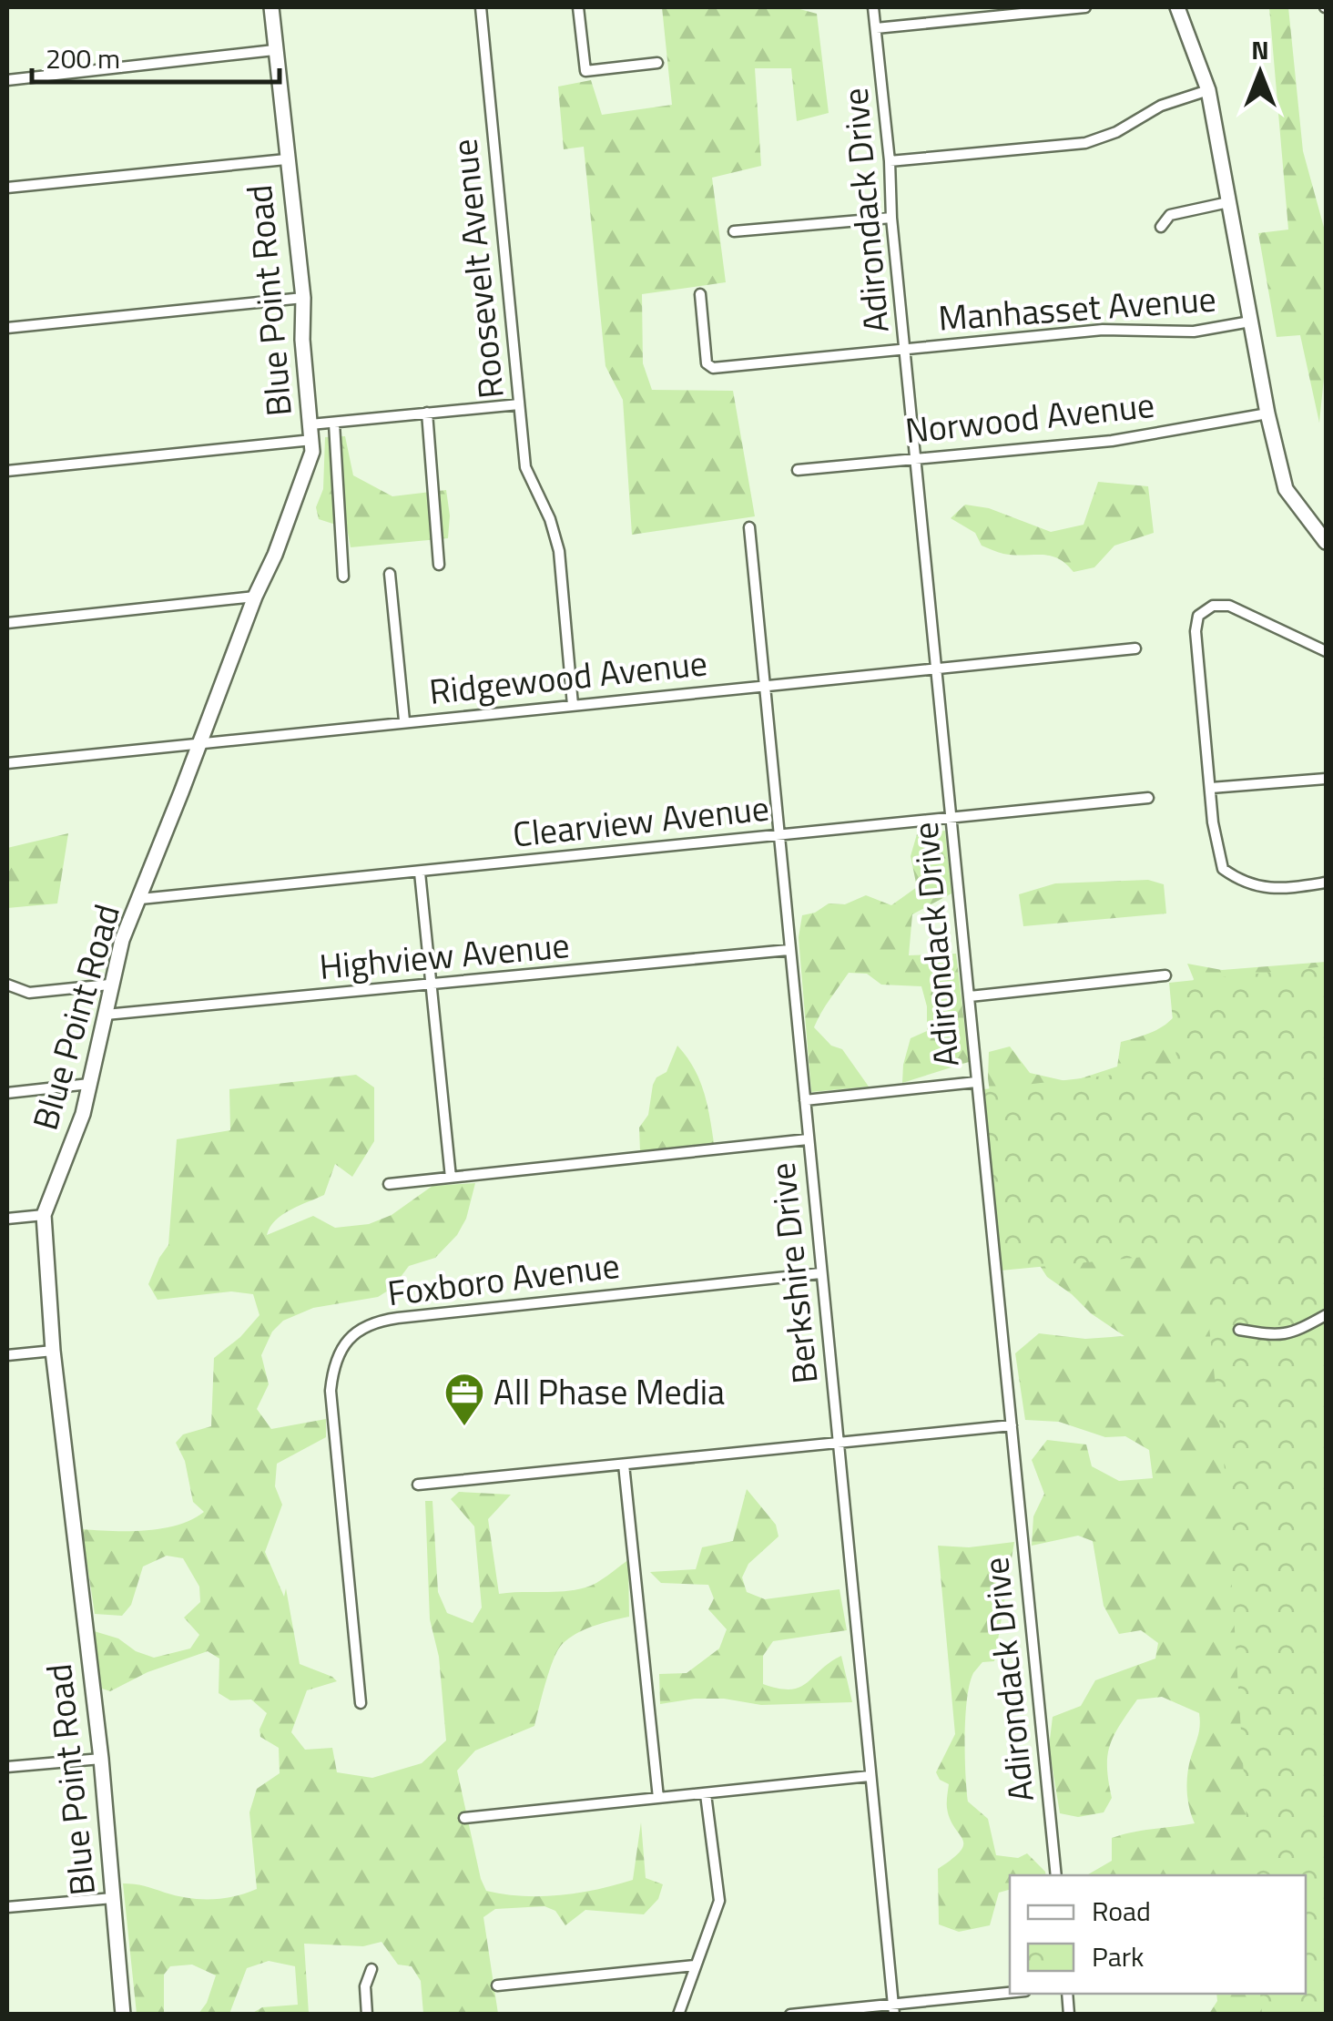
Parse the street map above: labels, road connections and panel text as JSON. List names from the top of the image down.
{
  "streets": {
    "street": [
      "Adirondack Drive",
      "Roosevelt Avenue",
      "Blue Point Road",
      "Manhasset Avenue",
      "Norwood Avenue",
      "Ridgewood Avenue",
      "Clearview Avenue",
      "Highview Avenue",
      "Berkshire Drive",
      "Foxboro Avenue"
    ]
  },
  "crossings": [
    ["Adirondack Drive", "Manhasset Avenue"],
    ["Adirondack Drive", "Norwood Avenue"],
    ["Adirondack Drive", "Ridgewood Avenue"],
    ["Adirondack Drive", "Clearview Avenue"],
    ["Roosevelt Avenue", "Ridgewood Avenue"],
    ["Blue Point Road", "Ridgewood Avenue"],
    ["Blue Point Road", "Clearview Avenue"],
    ["Blue Point Road", "Highview Avenue"],
    ["Ridgewood Avenue", "Berkshire Drive"],
    ["Clearview Avenue", "Berkshire Drive"],
    ["Highview Avenue", "Berkshire Drive"],
    ["Berkshire Drive", "Foxboro Avenue"]
  ],
  "places": {
    "office": ["All Phase Media"]
  },
  "legend": ["Road", "Park"],
  "scale_bar": "200 m",
  "north": "top"
}
